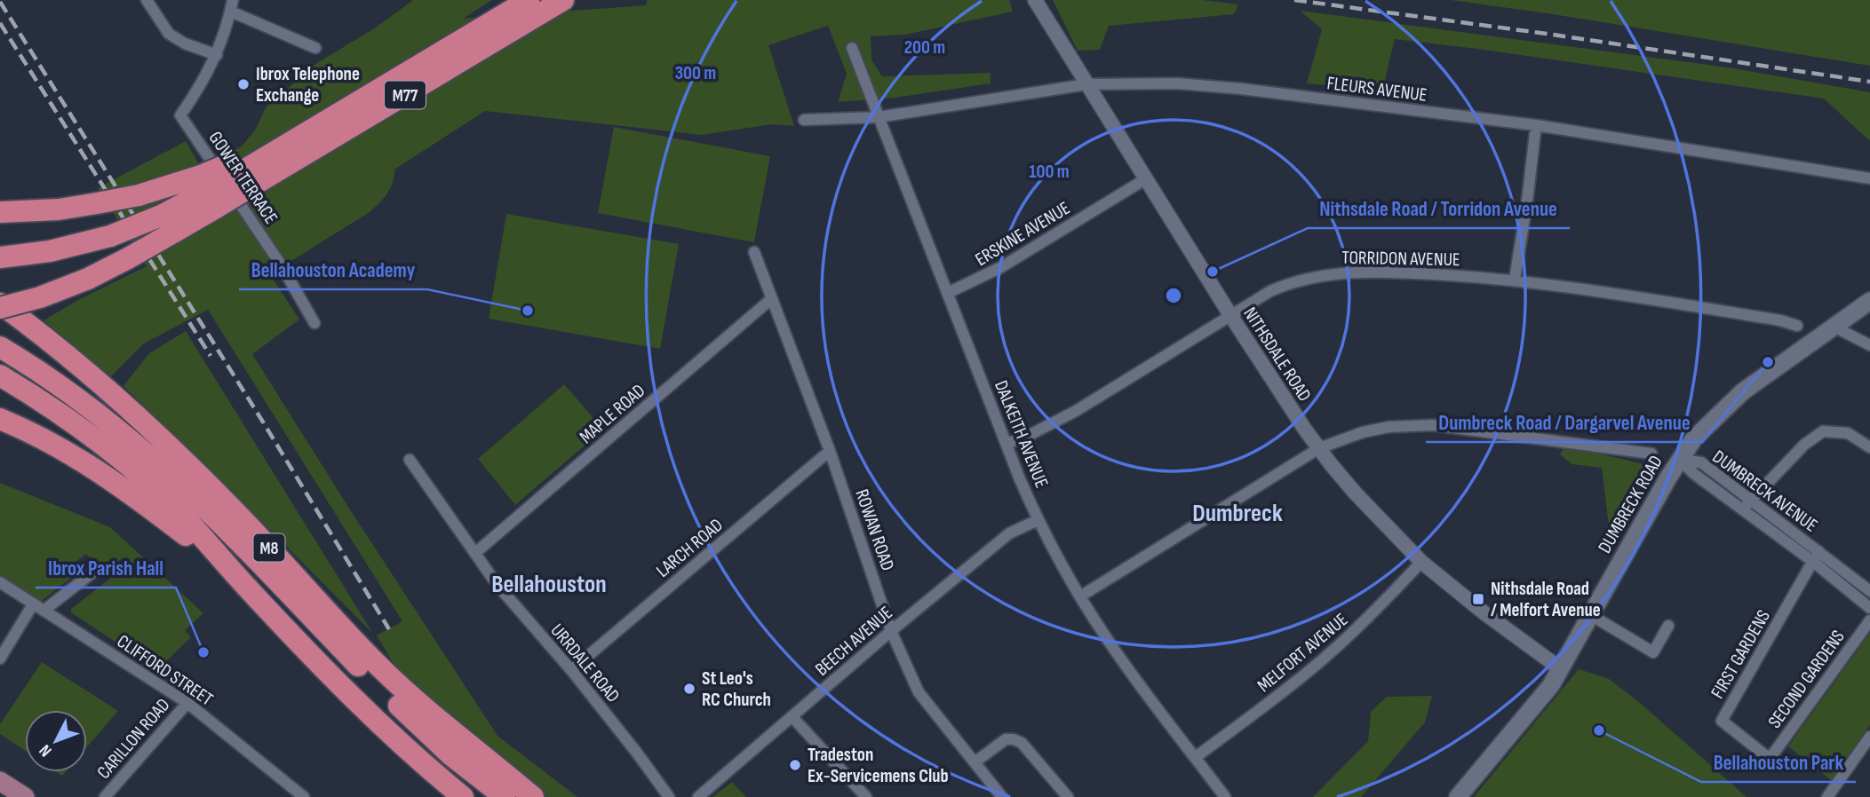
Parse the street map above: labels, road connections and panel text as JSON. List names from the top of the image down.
{
  "streets": {
    "highway": ["M77", "M8"],
    "main road": ["DUMBRECK ROAD"],
    "street": [
      "FLEURS AVENUE",
      "GOWER TERRACE",
      "ERSKINE AVENUE",
      "TORRIDON AVENUE",
      "NITHSDALE ROAD",
      "MAPLE ROAD",
      "DALKEITH AVENUE",
      "DUMBRECK AVENUE",
      "ROWAN ROAD",
      "LARCH ROAD",
      "BEECH AVENUE",
      "MELFORT AVENUE",
      "FIRST GARDENS",
      "URRDALE ROAD",
      "CLIFFORD STREET",
      "SECOND GARDENS",
      "CARILLON ROAD"
    ]
  },
  "crossings": [
    ["FLEURS AVENUE", "NITHSDALE ROAD"],
    ["FLEURS AVENUE", "DALKEITH AVENUE"],
    ["M77", "M8"],
    ["ERSKINE AVENUE", "NITHSDALE ROAD"],
    ["ERSKINE AVENUE", "DALKEITH AVENUE"],
    ["TORRIDON AVENUE", "NITHSDALE ROAD"],
    ["TORRIDON AVENUE", "DALKEITH AVENUE"],
    ["NITHSDALE ROAD", "DUMBRECK ROAD"],
    ["NITHSDALE ROAD", "MELFORT AVENUE"],
    ["MAPLE ROAD", "ROWAN ROAD"],
    ["MAPLE ROAD", "URRDALE ROAD"],
    ["DALKEITH AVENUE", "BEECH AVENUE"],
    ["DALKEITH AVENUE", "MELFORT AVENUE"],
    ["DUMBRECK AVENUE", "DUMBRECK ROAD"],
    ["DUMBRECK AVENUE", "FIRST GARDENS"],
    ["ROWAN ROAD", "LARCH ROAD"],
    ["ROWAN ROAD", "BEECH AVENUE"],
    ["LARCH ROAD", "URRDALE ROAD"],
    ["FIRST GARDENS", "SECOND GARDENS"],
    ["CLIFFORD STREET", "CARILLON ROAD"]
  ],
  "districts": ["Dumbreck", "Bellahouston"],
  "places": {
    "other": [
      "Ibrox Telephone Exchange",
      "Nithsdale Road / Torridon Avenue",
      "Bellahouston Academy",
      "Dumbreck Road / Dargarvel Avenue",
      "Ibrox Parish Hall",
      "St Leo's RC Church",
      "Bellahouston Park",
      "Tradeston Ex-Servicemens Club"
    ],
    "transit": ["Nithsdale Road / Melfort Avenue"]
  },
  "north": "bottom left",
  "rings": ["200 m", "300 m", "100 m"]
}
